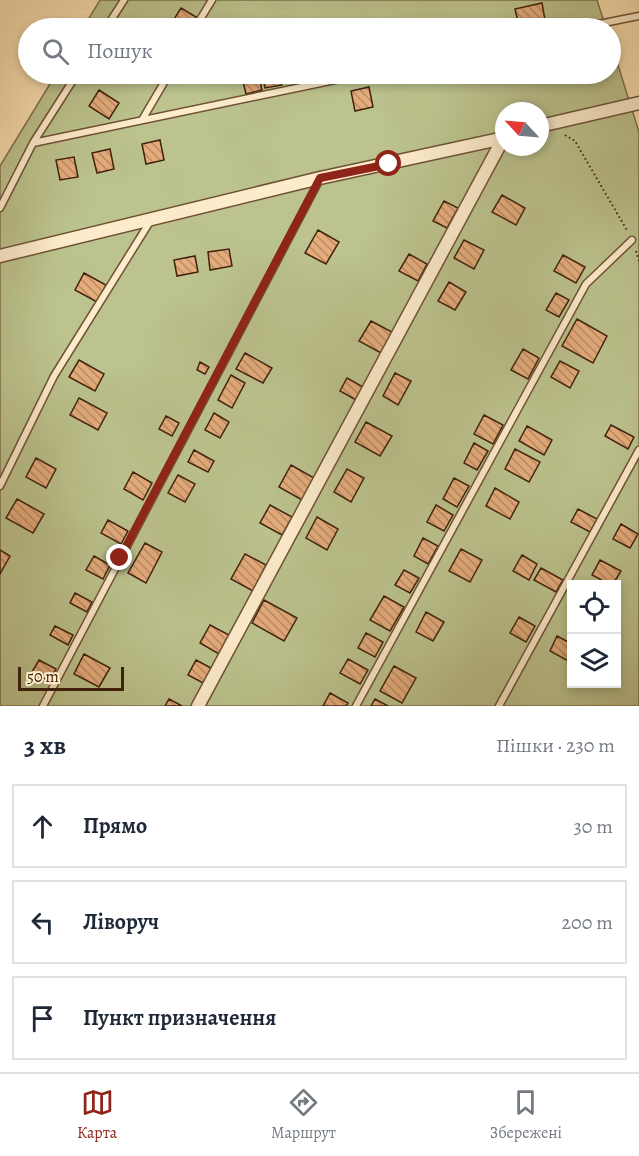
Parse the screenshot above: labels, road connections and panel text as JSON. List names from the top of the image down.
{
  "scale_bar": "50 m",
  "north": "top left",
  "page": {
    "search": "Пошук",
    "scale": "50 m",
    "heading": ["3 хв", "Пішки · 230 m"],
    "list": [
      ["Прямо", "30 m"],
      ["Ліворуч", "200 m"],
      "Пункт призначення"
    ],
    "nav": ["Карта", "Маршрут", "Збережені"]
  }
}
